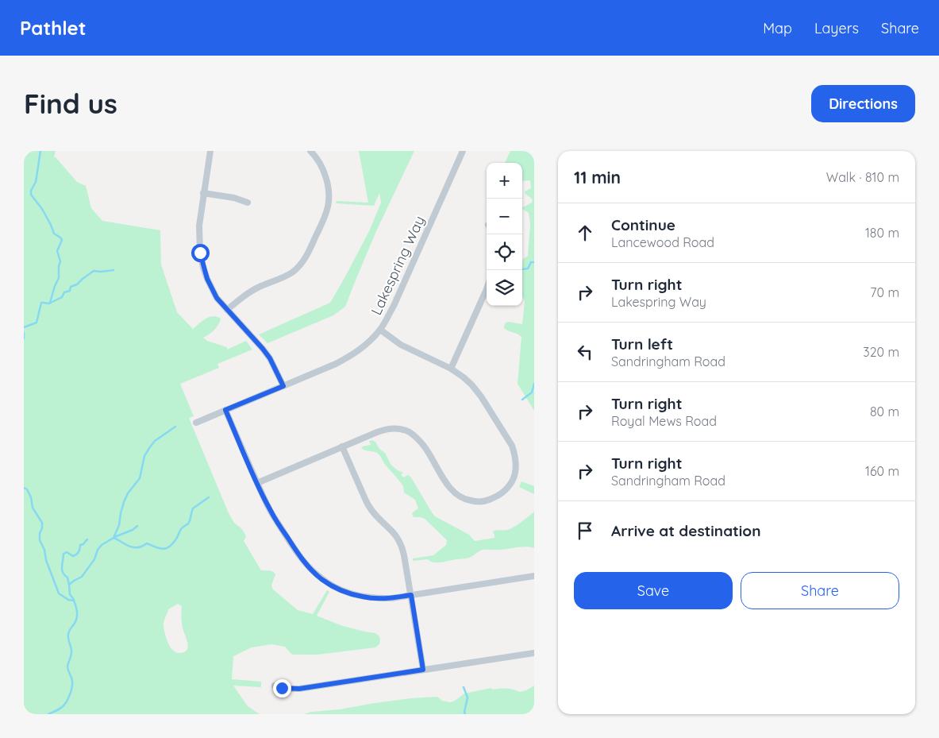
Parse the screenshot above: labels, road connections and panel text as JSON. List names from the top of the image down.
{
  "streets": {
    "street": ["Lakespring Way"]
  },
  "page": {
    "header": "Pathlet",
    "nav": ["Map", "Layers", "Share"],
    "buttons": [
      "Directions",
      ["Save", "Share"]
    ],
    "title": "Find us",
    "heading": ["11 min", "Walk · 810 m"],
    "map_buttons": ["+", "−"],
    "list": [
      ["Continue", "Lancewood Road", "180 m"],
      ["Turn right", "Lakespring Way", "70 m"],
      ["Turn left", "Sandringham Road", "320 m"],
      ["Turn right", "Royal Mews Road", "80 m"],
      ["Turn right", "Sandringham Road", "160 m"],
      "Arrive at destination"
    ]
  }
}
